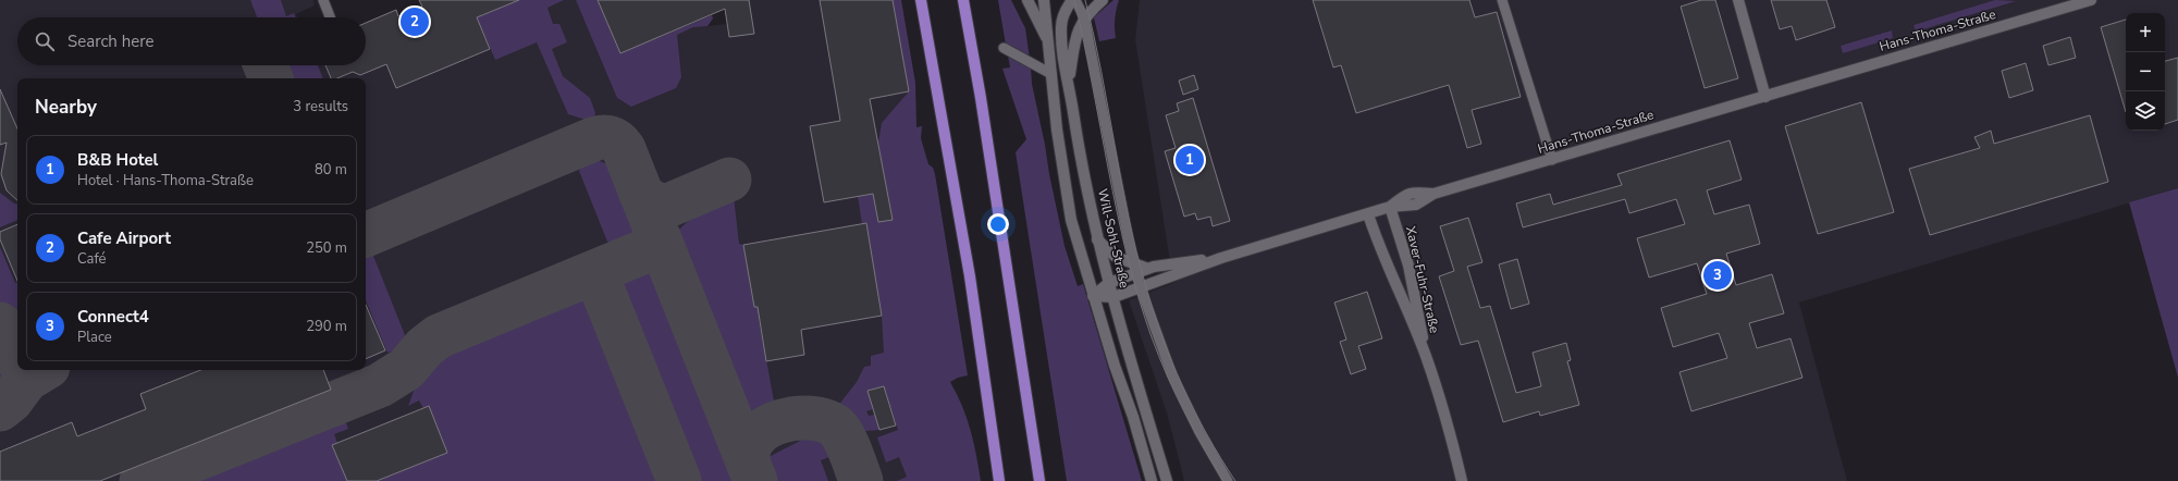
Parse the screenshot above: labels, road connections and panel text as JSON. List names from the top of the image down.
{
  "streets": {
    "street": ["Hans-Thoma-Straße", "Will-Sohl-Straße", "Xaver-Fuhr-Straße"]
  },
  "crossings": [
    ["Hans-Thoma-Straße", "Will-Sohl-Straße"],
    ["Hans-Thoma-Straße", "Xaver-Fuhr-Straße"]
  ],
  "page": {
    "pins": ["2", "1", "3"],
    "map_buttons": ["+", "−"],
    "search": "Search here",
    "heading": ["Nearby", "3 results"],
    "list": [
      {
        "mark": "1",
        "name": "B&B Hotel",
        "note": "Hotel · Hans-Thoma-Straße",
        "value": "80 m"
      },
      {
        "mark": "2",
        "name": "Cafe Airport",
        "note": "Café",
        "value": "250 m"
      },
      {
        "mark": "3",
        "name": "Connect4",
        "note": "Place",
        "value": "290 m"
      }
    ]
  }
}
